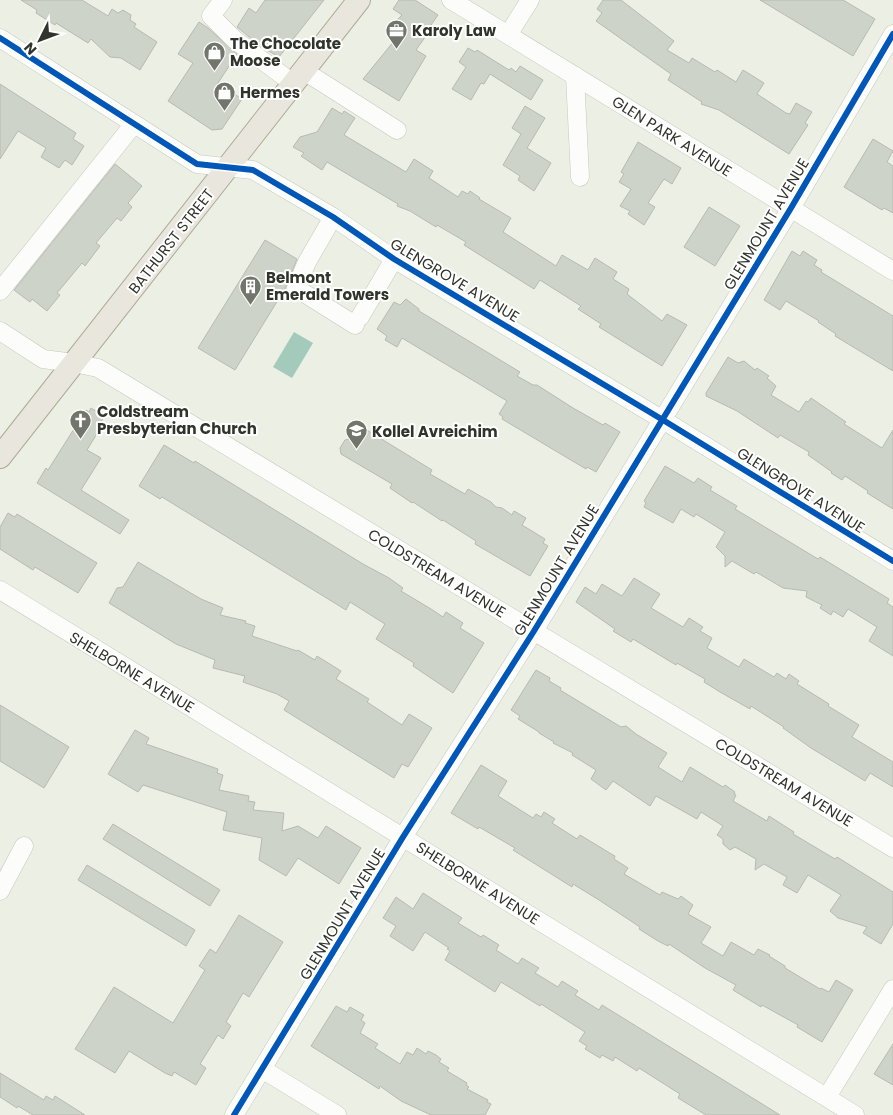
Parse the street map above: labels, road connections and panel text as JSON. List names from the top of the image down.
{
  "streets": {
    "main road": ["BATHURST STREET"],
    "street": [
      "GLEN PARK AVENUE",
      "GLENMOUNT AVENUE",
      "GLENGROVE AVENUE",
      "COLDSTREAM AVENUE",
      "SHELBORNE AVENUE"
    ]
  },
  "crossings": [
    ["GLEN PARK AVENUE", "GLENMOUNT AVENUE"],
    ["GLENMOUNT AVENUE", "GLENGROVE AVENUE"],
    ["GLENMOUNT AVENUE", "COLDSTREAM AVENUE"],
    ["GLENMOUNT AVENUE", "SHELBORNE AVENUE"],
    ["BATHURST STREET", "GLENGROVE AVENUE"],
    ["BATHURST STREET", "COLDSTREAM AVENUE"]
  ],
  "places": {
    "office": ["Karoly Law"],
    "shop": ["The Chocolate Moose", "Hermes"],
    "building": ["Belmont Emerald Towers"],
    "church": ["Coldstream Presbyterian Church"],
    "school or university": ["Kollel Avreichim"]
  },
  "north": "bottom left"
}
